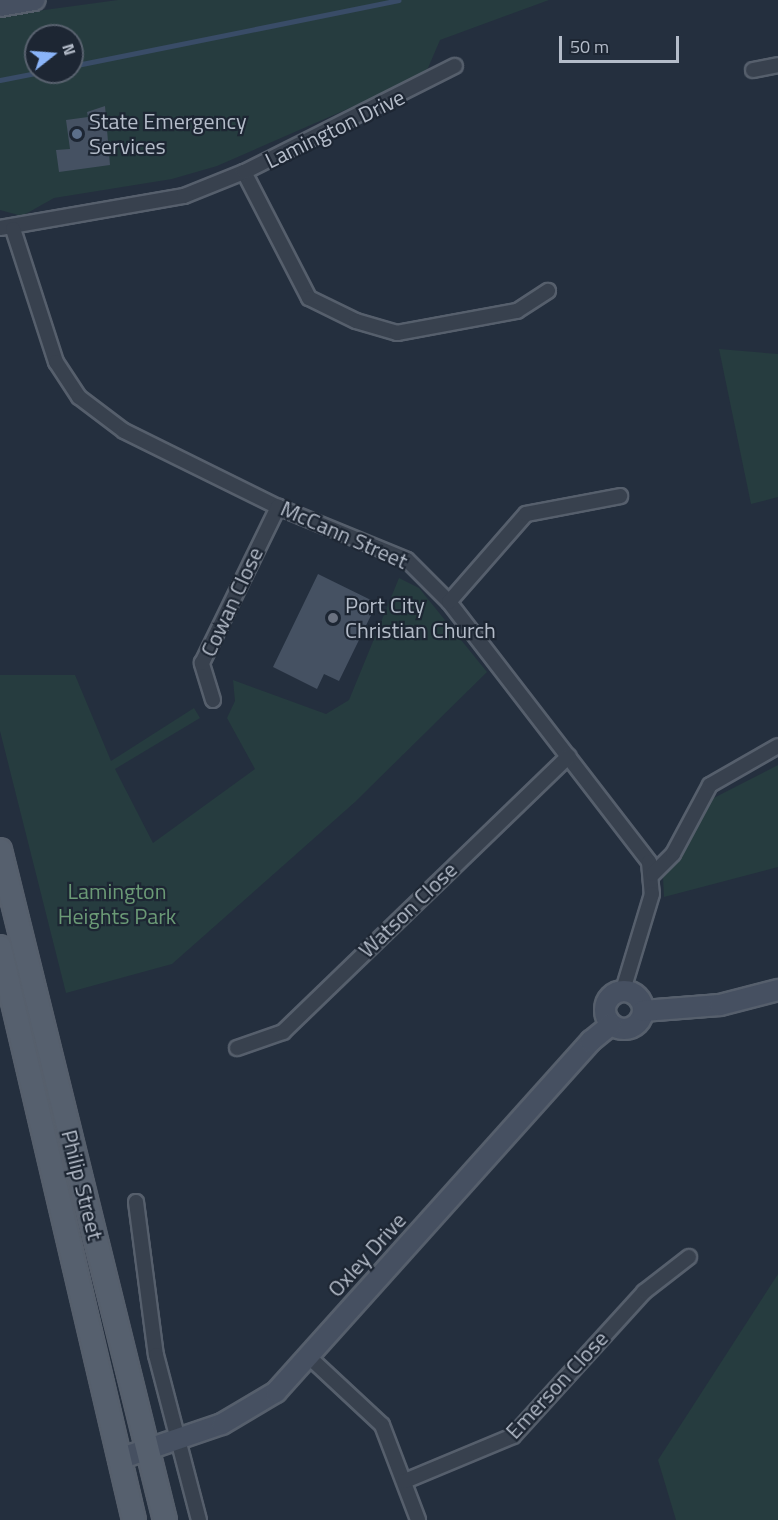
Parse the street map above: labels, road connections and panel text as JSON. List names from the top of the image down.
{
  "streets": {
    "main road": ["Philip Street"],
    "street": [
      "Lamington Drive",
      "McCann Street",
      "Cowan Close",
      "Watson Close",
      "Oxley Drive",
      "Emerson Close"
    ]
  },
  "crossings": [
    ["Lamington Drive", "McCann Street"],
    ["McCann Street", "Cowan Close"],
    ["McCann Street", "Watson Close"],
    ["Philip Street", "Oxley Drive"]
  ],
  "parks": ["Lamington Heights Park"],
  "places": ["State Emergency Services", "Port City Christian Church"],
  "scale_bar": "50 m",
  "north": "right"
}
